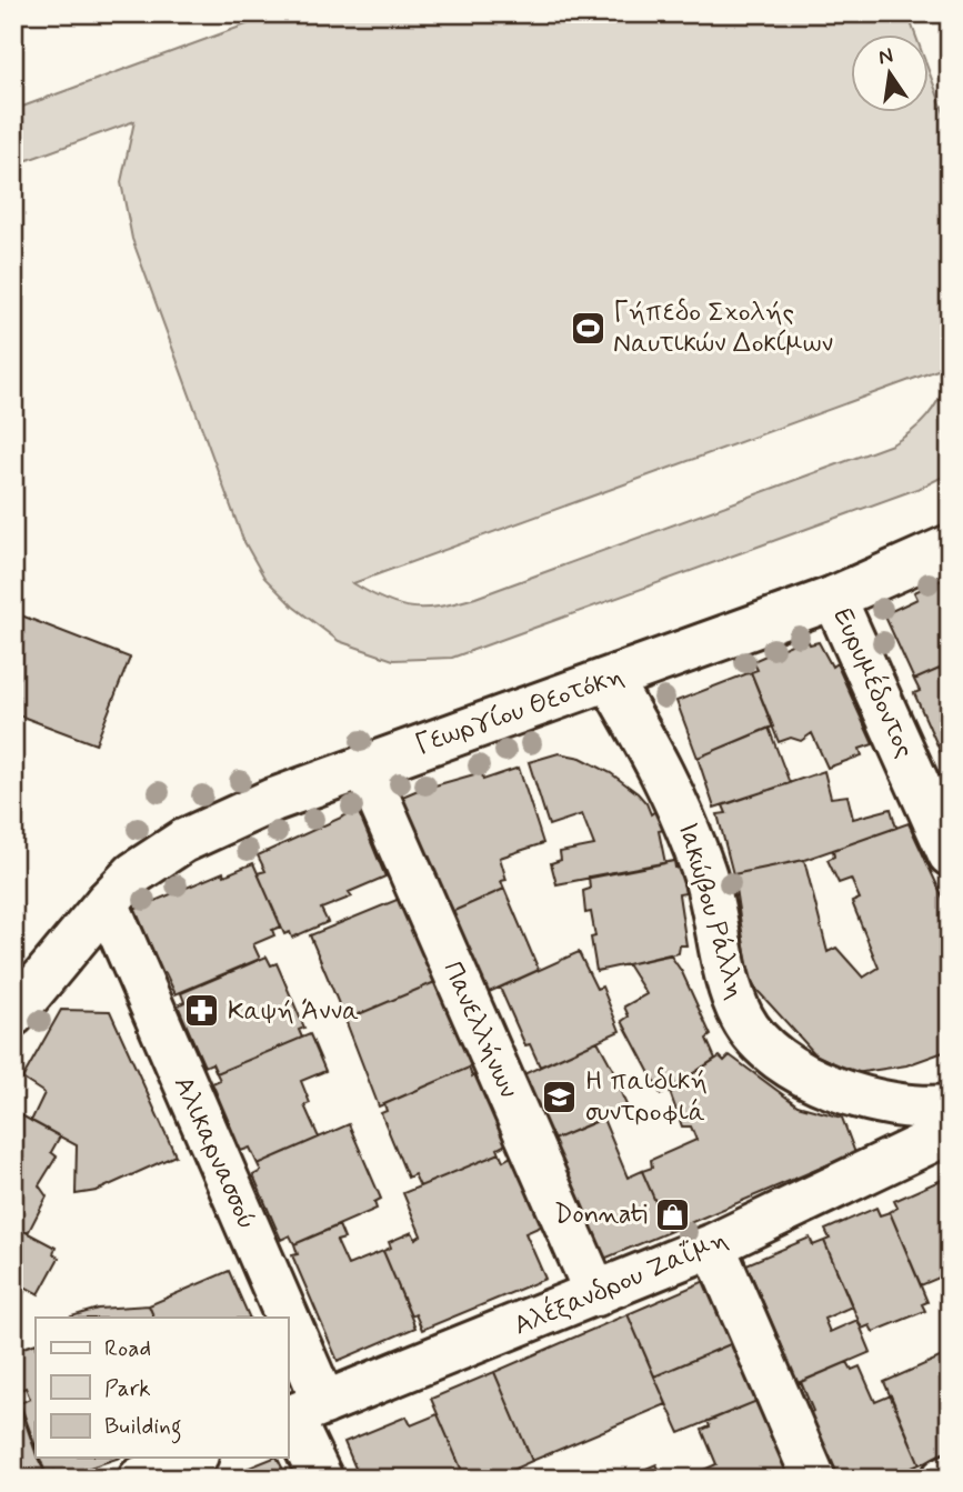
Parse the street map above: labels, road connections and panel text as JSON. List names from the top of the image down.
{
  "streets": {
    "street": [
      "Ευρυμέδοντος",
      "Γεωργίου Θεοτόκη",
      "Ιακώβου Ράλλη",
      "Πανελλήνων",
      "Αλικαρνασσού",
      "Αλέξανδρου Ζαΐμη"
    ]
  },
  "crossings": [
    ["Ευρυμέδοντος", "Γεωργίου Θεοτόκη"],
    ["Γεωργίου Θεοτόκη", "Ιακώβου Ράλλη"],
    ["Γεωργίου Θεοτόκη", "Πανελλήνων"],
    ["Γεωργίου Θεοτόκη", "Αλικαρνασσού"],
    ["Πανελλήνων", "Αλέξανδρου Ζαΐμη"],
    ["Αλικαρνασσού", "Αλέξανδρου Ζαΐμη"]
  ],
  "places": {
    "sports": ["Γήπεδο Σχολής Ναυτικών Δοκίμων"],
    "pharmacy": ["Καψή Άννα"],
    "school or university": ["Η παιδική συντροφιά"],
    "shop": ["Donnati"]
  },
  "legend": ["Road", "Park", "Building"],
  "north": "top"
}
